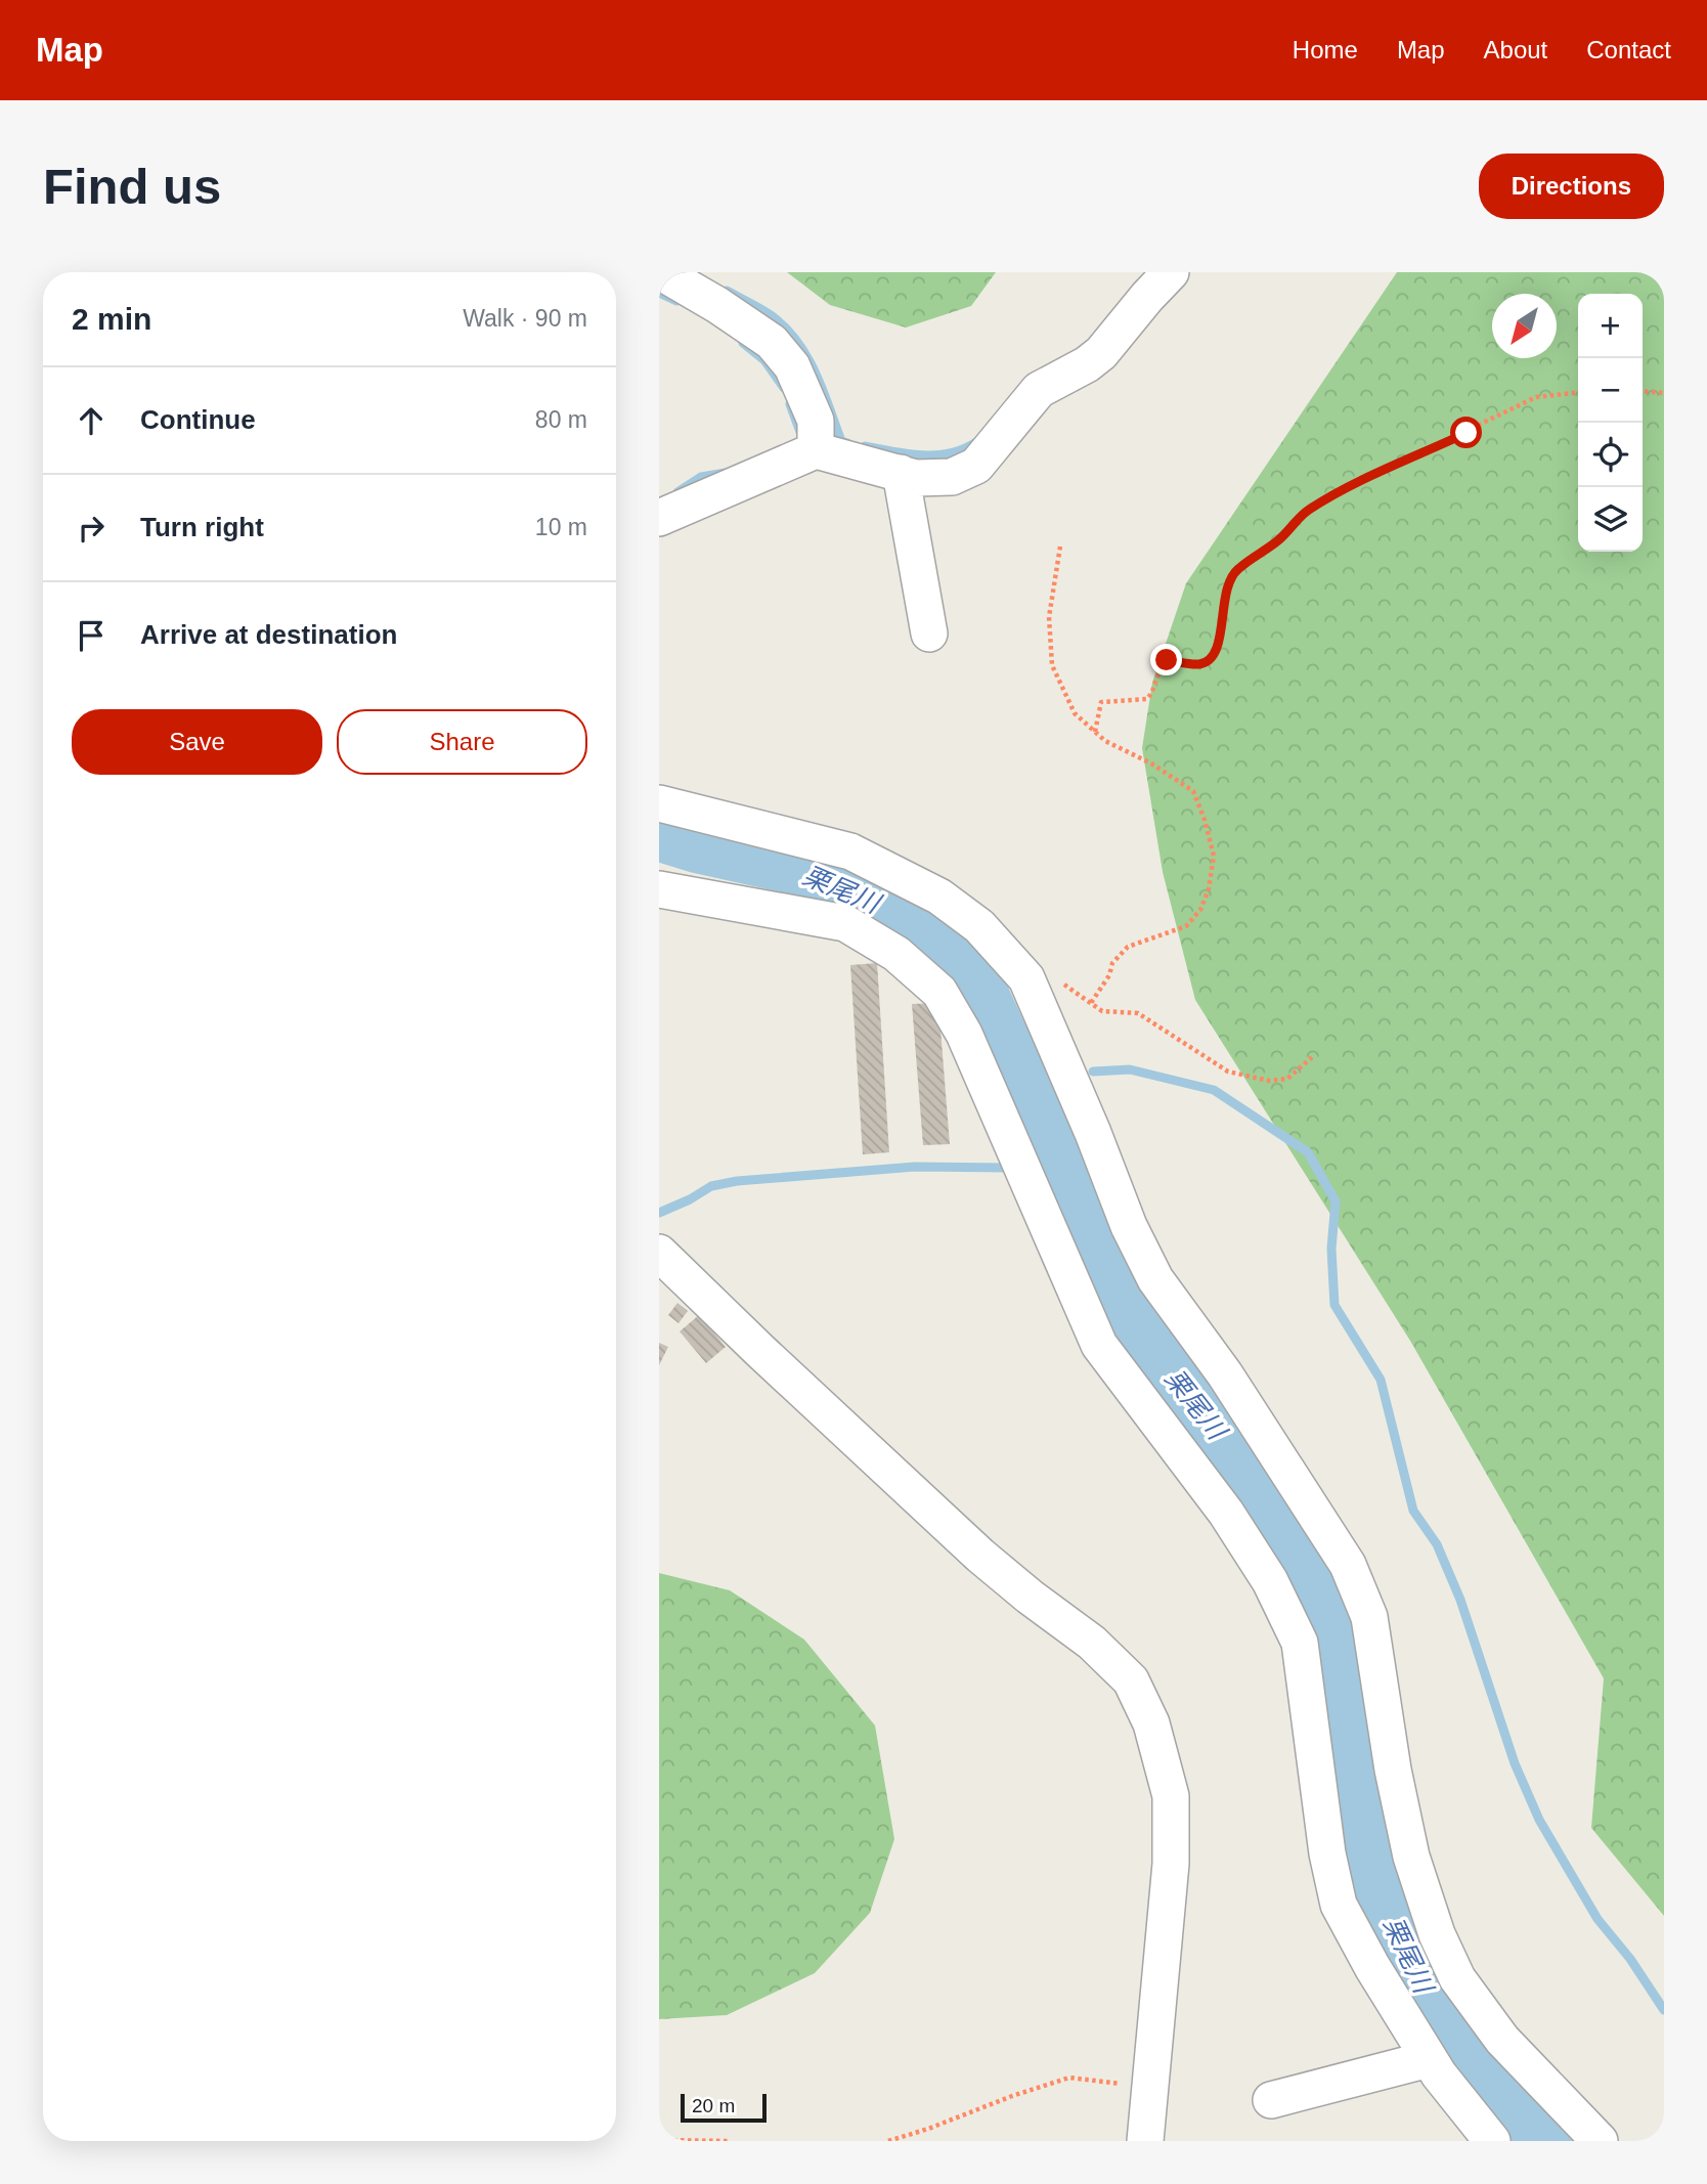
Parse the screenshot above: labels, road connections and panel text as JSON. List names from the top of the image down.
{
  "water": ["栗尾川"],
  "scale_bar": "20 m",
  "north": "bottom left",
  "page": {
    "header": "Map",
    "nav": [
      "Home",
      "Map",
      "About",
      "Contact"
    ],
    "buttons": [
      "Directions",
      ["Save", "Share"]
    ],
    "title": "Find us",
    "heading": ["2 min", "Walk · 90 m"],
    "map_buttons": ["+", "−"],
    "list": [
      ["Continue", "80 m"],
      ["Turn right", "10 m"],
      "Arrive at destination"
    ],
    "scale": "20 m"
  }
}
